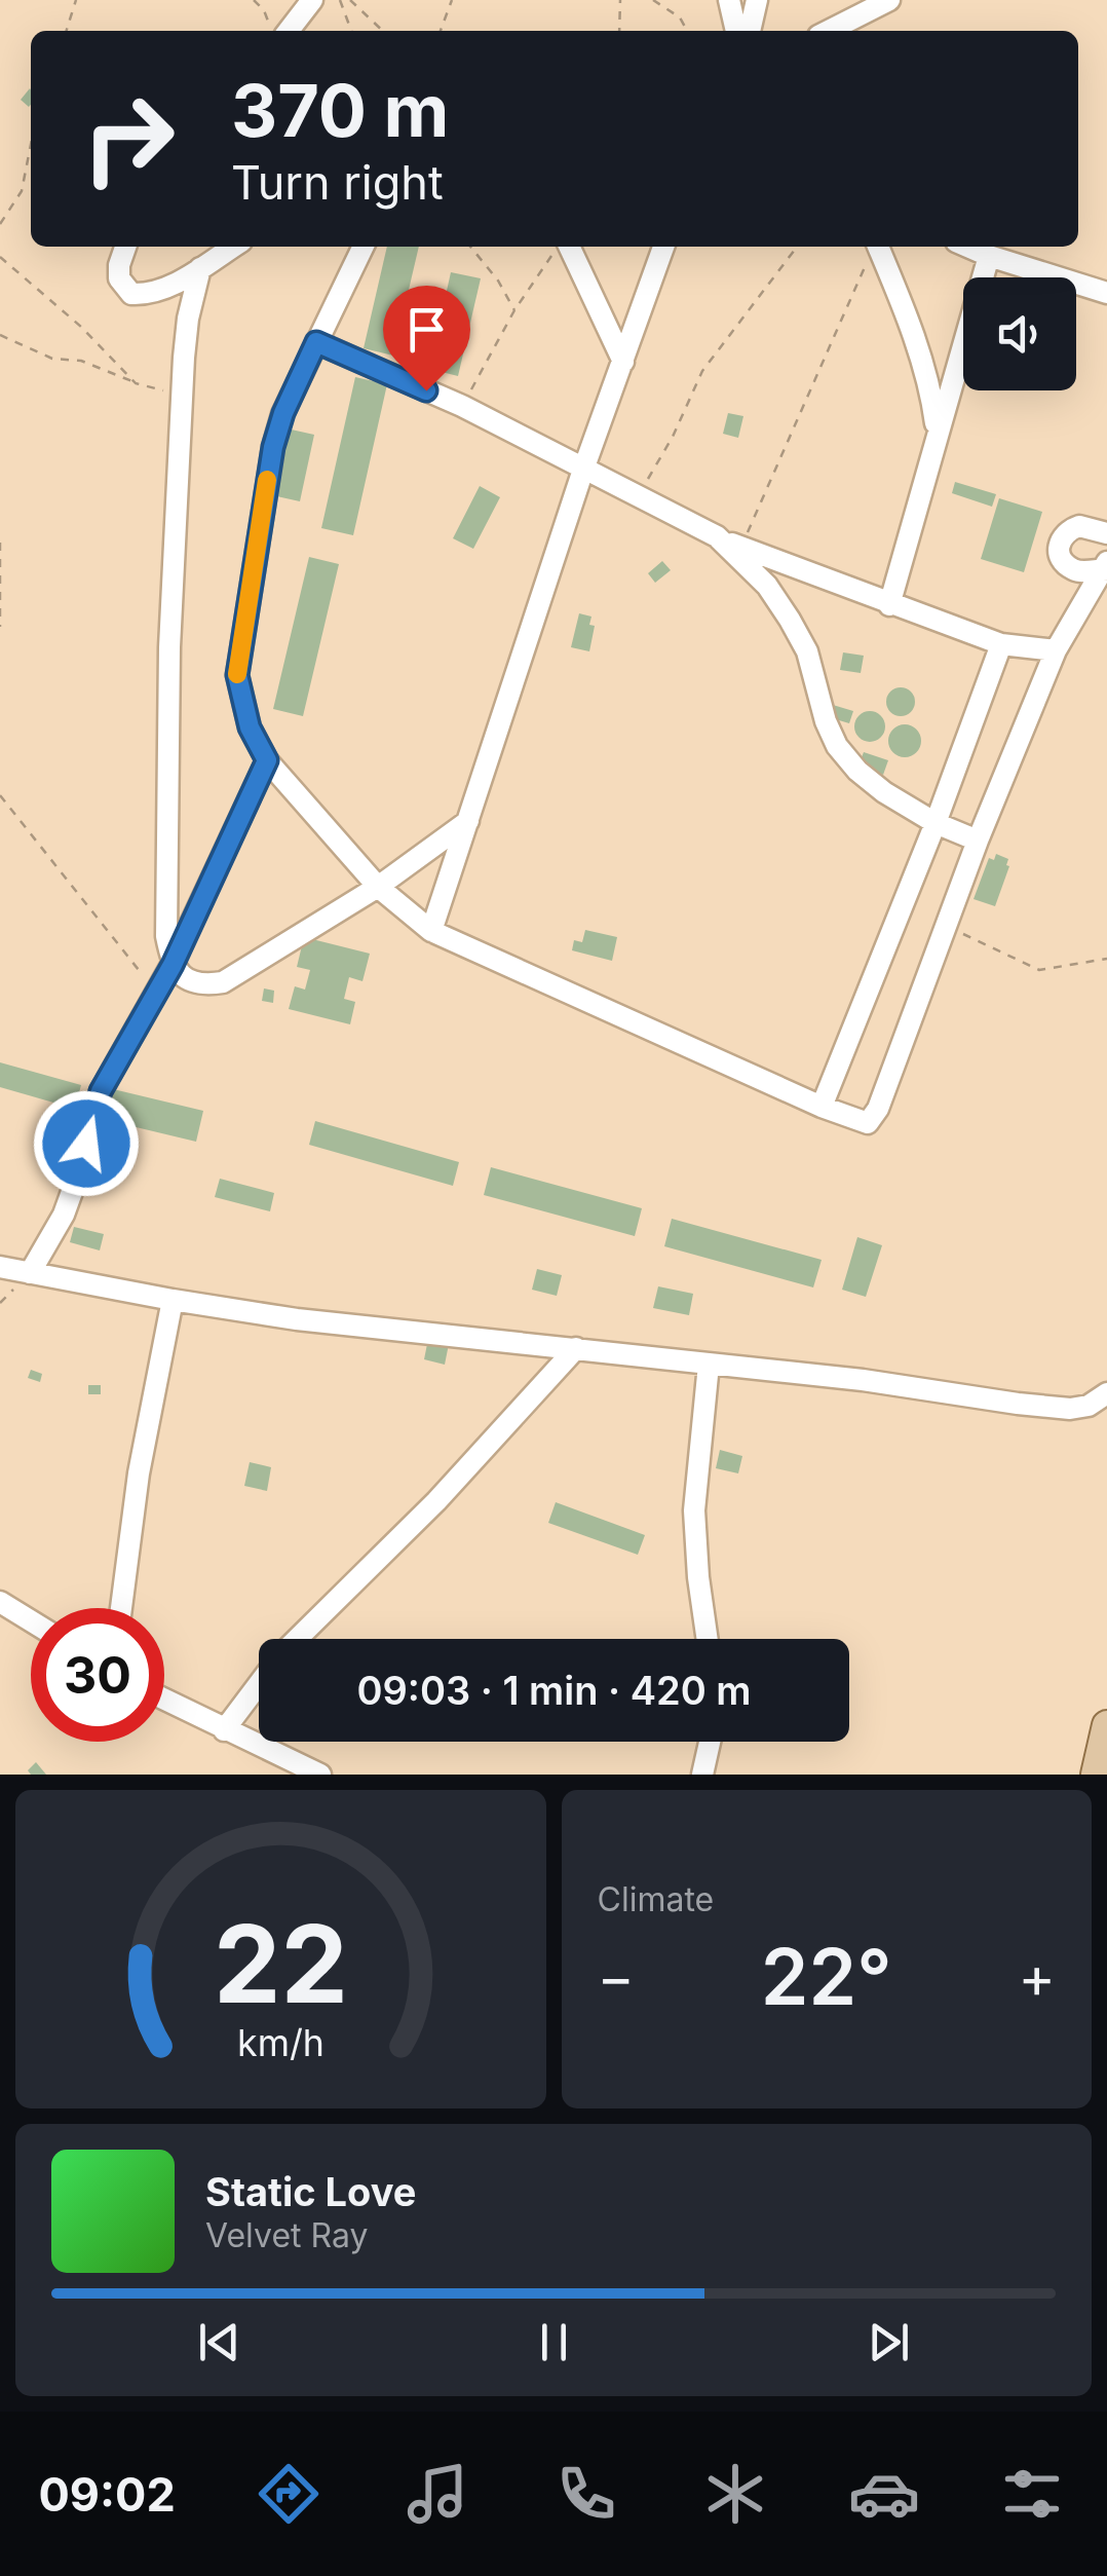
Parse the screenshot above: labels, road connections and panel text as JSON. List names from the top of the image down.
{
  "page": {
    "turn": ["370 m", "Turn right"],
    "limit": "30",
    "trip": "09:03 · 1 min · 420 m",
    "tile": "Climate",
    "heat": ["−", "22°", "+"],
    "song": ["Static Love", "Velvet Ray"],
    "tabs": "09:02",
    "gauge": ["22", "km/h"]
  }
}
